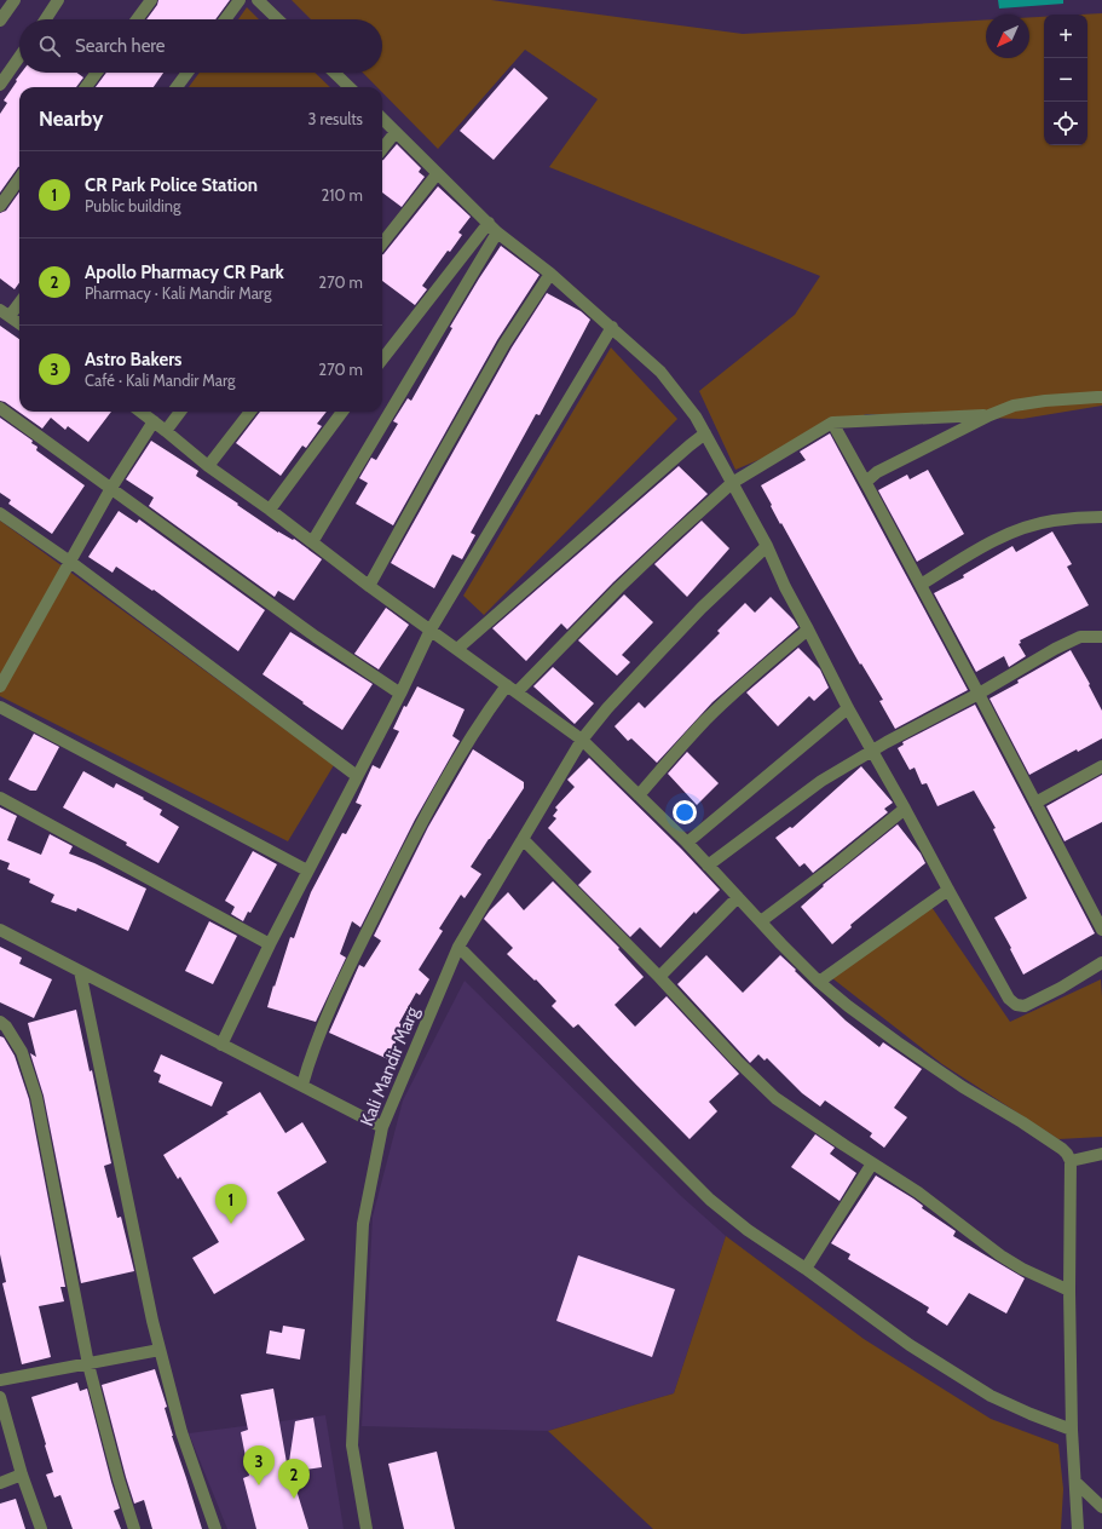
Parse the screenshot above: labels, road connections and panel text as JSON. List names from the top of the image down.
{
  "streets": {
    "street": ["Kali Mandir Marg"]
  },
  "north": "bottom left",
  "page": {
    "map_buttons": ["+", "−"],
    "search": "Search here",
    "heading": ["Nearby", "3 results"],
    "list": [
      {
        "mark": "1",
        "name": "CR Park Police Station",
        "note": "Public building",
        "value": "210 m"
      },
      {
        "mark": "2",
        "name": "Apollo Pharmacy CR Park",
        "note": "Pharmacy · Kali Mandir Marg",
        "value": "270 m"
      },
      {
        "mark": "3",
        "name": "Astro Bakers",
        "note": "Café · Kali Mandir Marg",
        "value": "270 m"
      }
    ],
    "pins": ["1", "3", "2"]
  }
}
